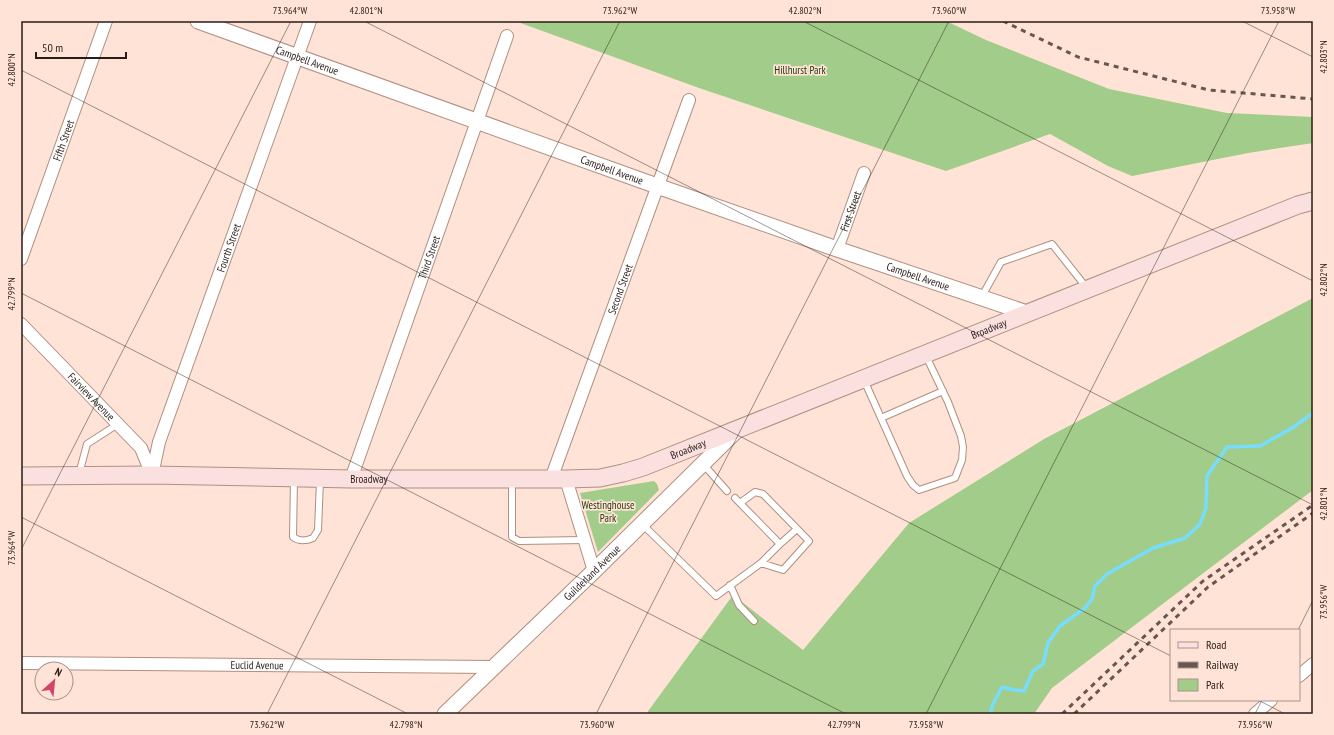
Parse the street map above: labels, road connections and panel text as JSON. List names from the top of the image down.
{
  "streets": {
    "main road": ["Broadway"],
    "street": [
      "Campbell Avenue",
      "Fifth Street",
      "First Street",
      "Fourth Street",
      "Third Street",
      "Second Street",
      "Fairview Avenue",
      "Guilderland Avenue",
      "Euclid Avenue"
    ]
  },
  "crossings": [
    ["Campbell Avenue", "First Street"],
    ["Campbell Avenue", "Fourth Street"],
    ["Campbell Avenue", "Third Street"],
    ["Campbell Avenue", "Second Street"],
    ["Campbell Avenue", "Broadway"],
    ["Fourth Street", "Broadway"],
    ["Fourth Street", "Fairview Avenue"],
    ["Third Street", "Broadway"],
    ["Second Street", "Broadway"],
    ["Broadway", "Fairview Avenue"],
    ["Broadway", "Guilderland Avenue"],
    ["Guilderland Avenue", "Euclid Avenue"]
  ],
  "parks": ["Hillhurst Park", "Westinghouse Park"],
  "legend": ["Road", "Railway", "Park"],
  "scale_bar": "50 m",
  "north": "top right",
  "coordinates": [
    "73.964°W",
    "42.801°N",
    "73.962°W",
    "42.802°N",
    "73.960°W",
    "73.958°W",
    "42.803°N",
    "42.800°N",
    "42.799°N",
    "73.956°W",
    "42.798°N"
  ]
}
